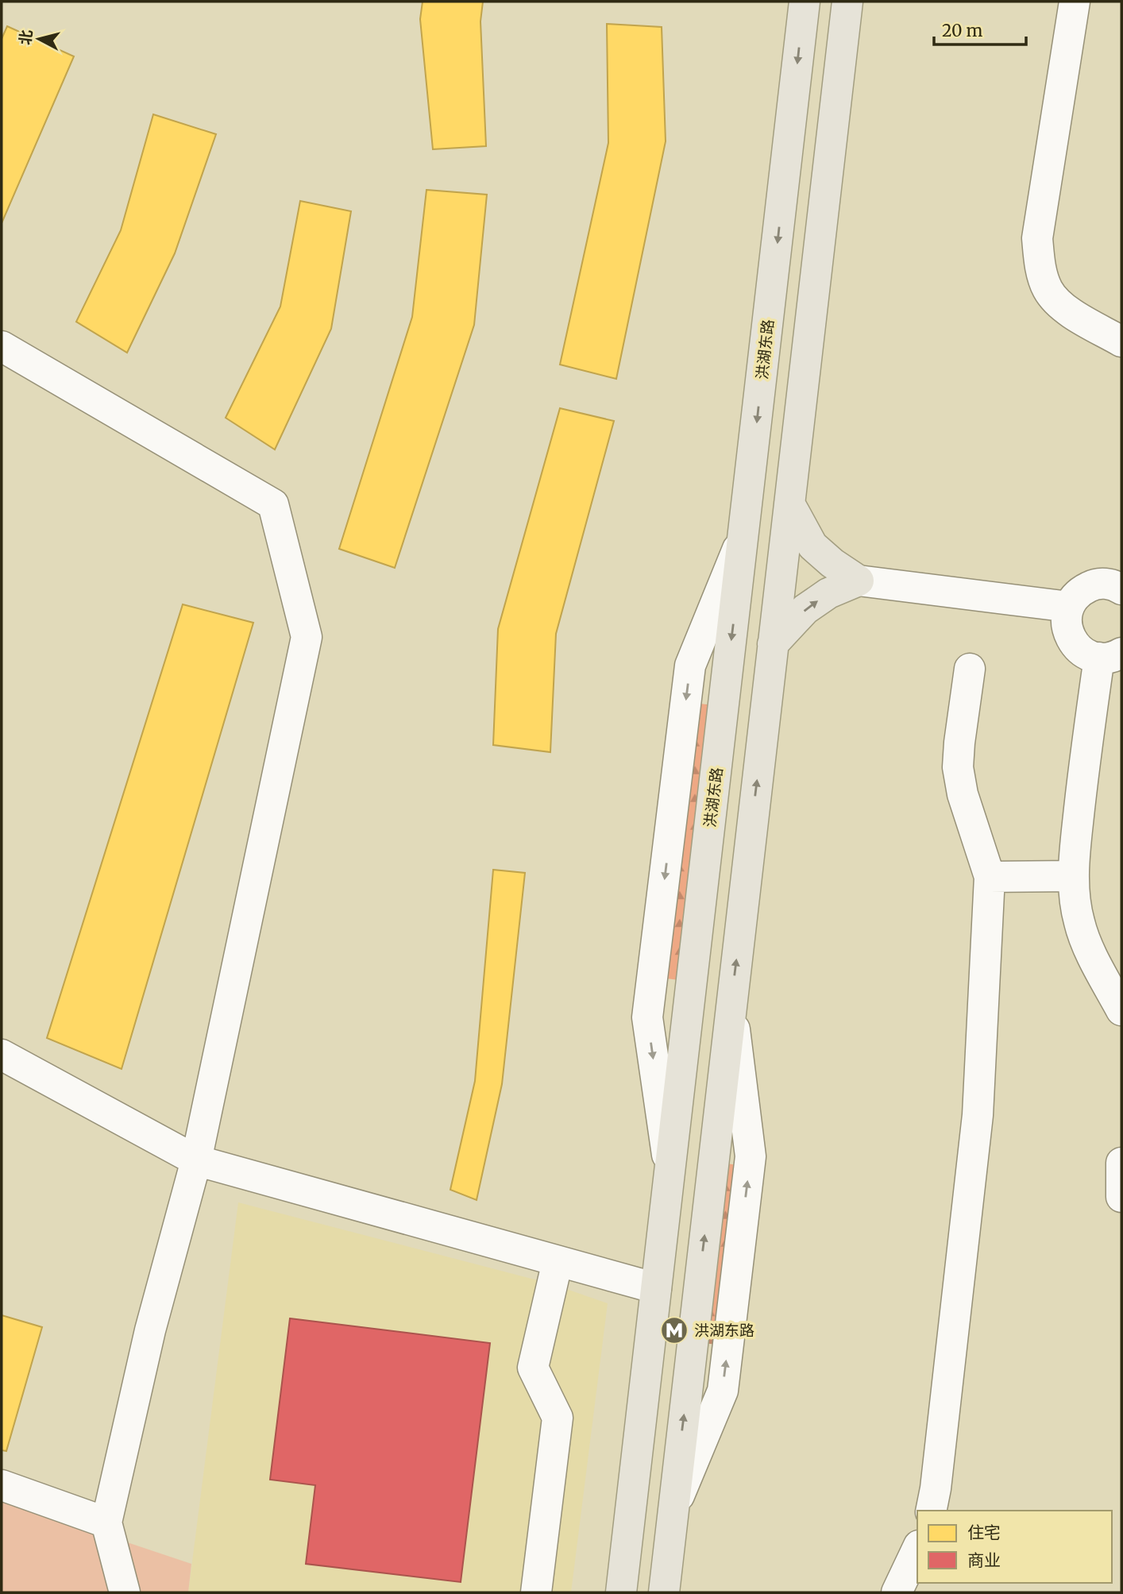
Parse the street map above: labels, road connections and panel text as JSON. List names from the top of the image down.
{
  "streets": {
    "main road": ["洪湖东路"]
  },
  "places": {
    "metro station": ["洪湖东路"]
  },
  "legend": ["住宅", "商业"],
  "scale_bar": "20 m",
  "north": "left"
}
